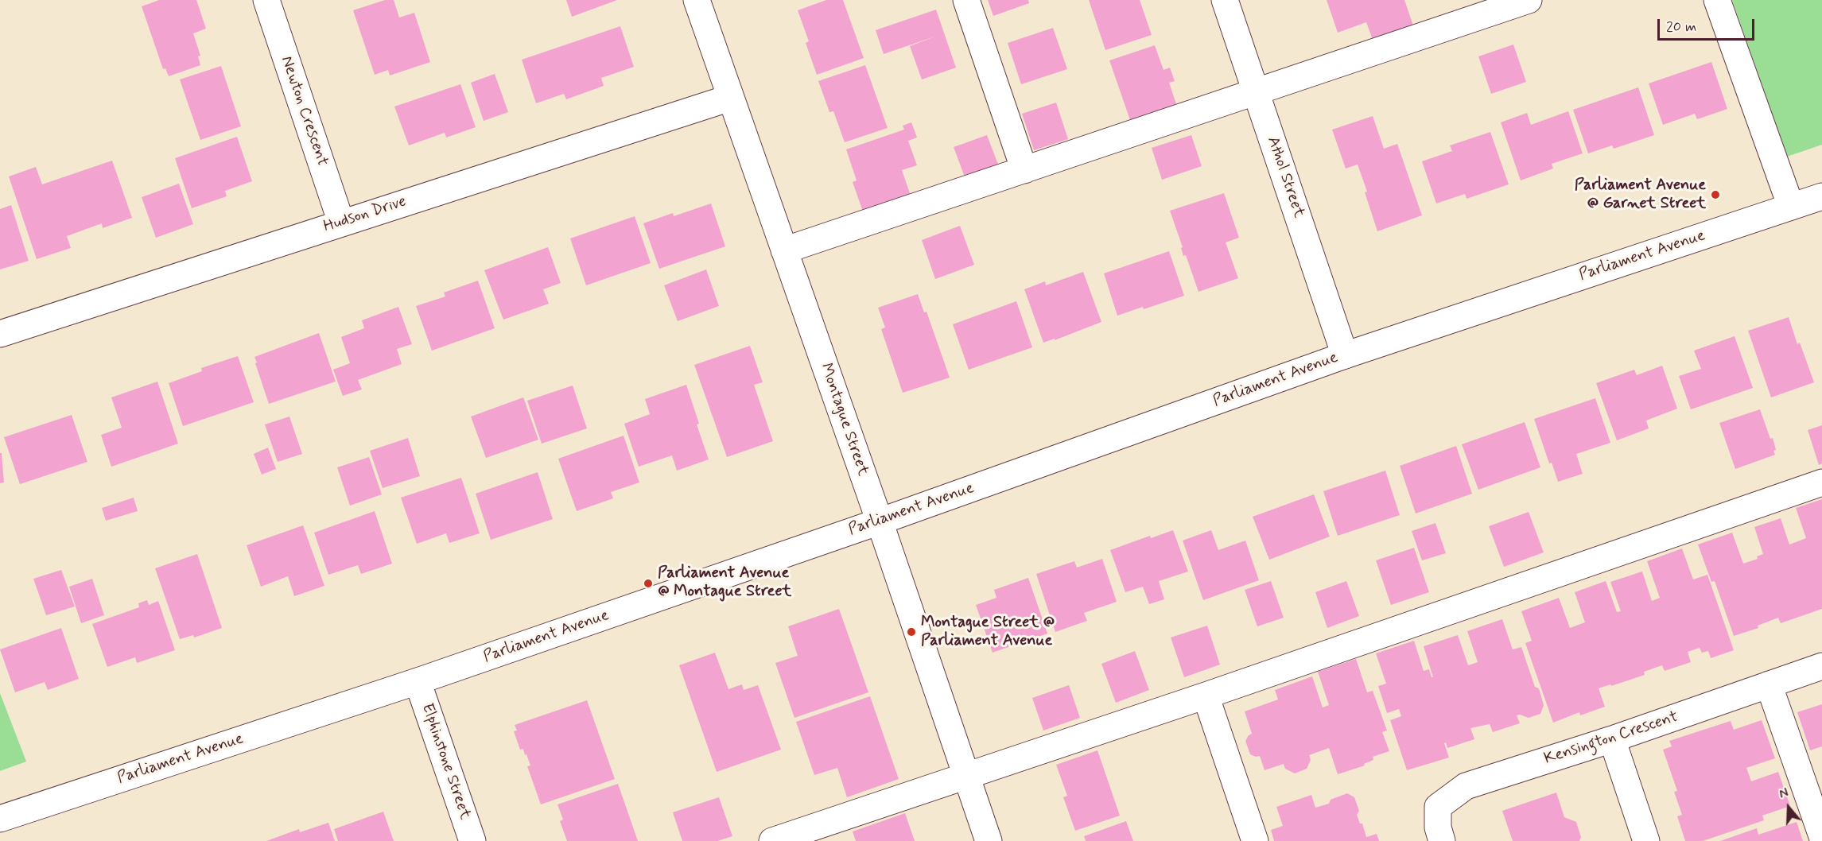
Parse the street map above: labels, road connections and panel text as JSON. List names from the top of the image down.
{
  "streets": {
    "street": [
      "Newton Crescent",
      "Athol Street",
      "Hudson Drive",
      "Parliament Avenue",
      "Montague Street",
      "Kensington Crescent",
      "Elphinstone Street"
    ]
  },
  "crossings": [
    ["Newton Crescent", "Hudson Drive"],
    ["Athol Street", "Parliament Avenue"],
    ["Hudson Drive", "Montague Street"],
    ["Parliament Avenue", "Montague Street"],
    ["Parliament Avenue", "Elphinstone Street"]
  ],
  "places": ["Parliament Avenue @ Garnet Street", "Parliament Avenue @ Montague Street", "Montague Street @ Parliament Avenue"],
  "scale_bar": "20 m",
  "north": "top"
}
